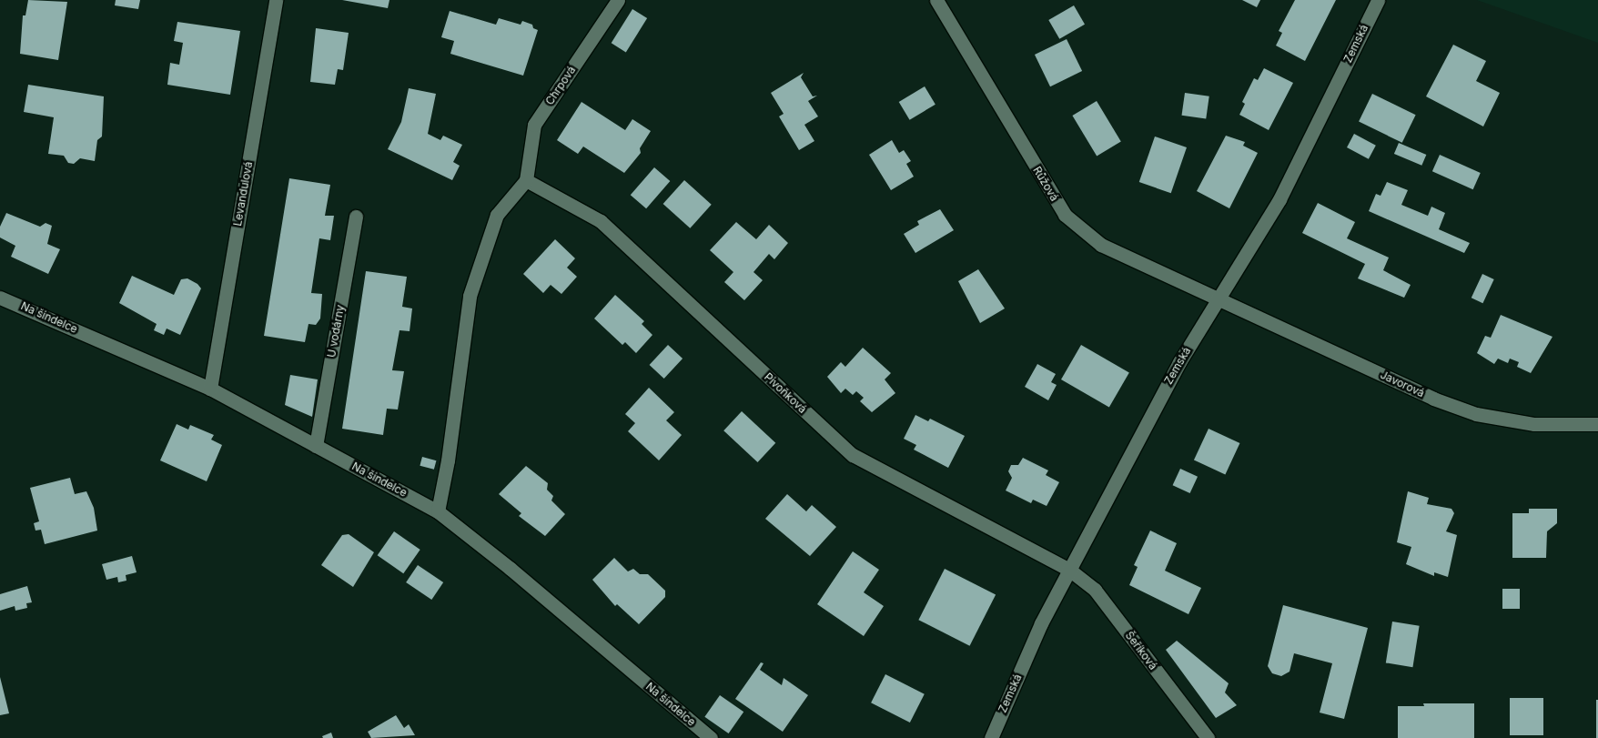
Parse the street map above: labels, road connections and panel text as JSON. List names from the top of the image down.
{
  "streets": {
    "street": [
      "Zemská",
      "Chrpová",
      "Růžová",
      "Levandulová",
      "Na šindelce",
      "U vodárny",
      "Javorová",
      "Pivoňková",
      "Šeříková"
    ]
  },
  "crossings": [
    ["Zemská", "Růžová"],
    ["Zemská", "Javorová"],
    ["Zemská", "Pivoňková"],
    ["Zemská", "Šeříková"],
    ["Chrpová", "Pivoňková"],
    ["Růžová", "Javorová"],
    ["Levandulová", "Na šindelce"],
    ["Na šindelce", "U vodárny"],
    ["Pivoňková", "Šeříková"]
  ]
}
